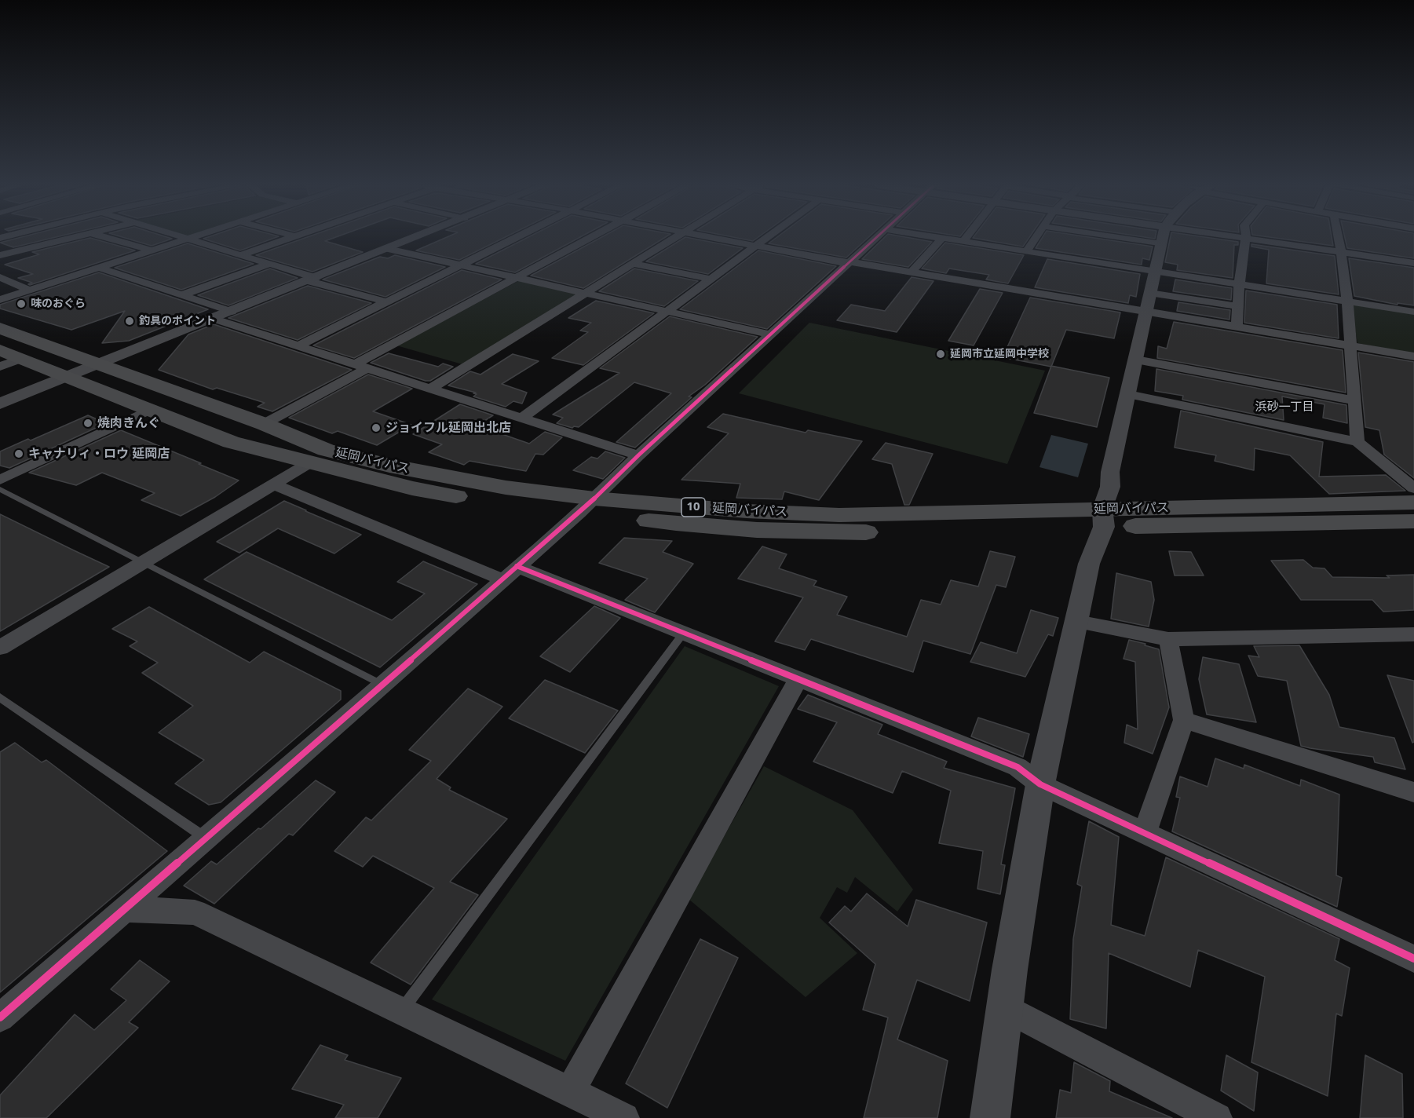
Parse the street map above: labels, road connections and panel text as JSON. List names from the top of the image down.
{
  "streets": {
    "highway": ["延岡バイパス", "10"]
  },
  "districts": ["浜砂一丁目"],
  "places": [
    "味のおぐら",
    "釣具のポイント",
    "延岡市立延岡中学校",
    "焼肉きんぐ",
    "ジョイフル延岡出北店",
    "キャナリィ・ロウ 延岡店"
  ]
}
